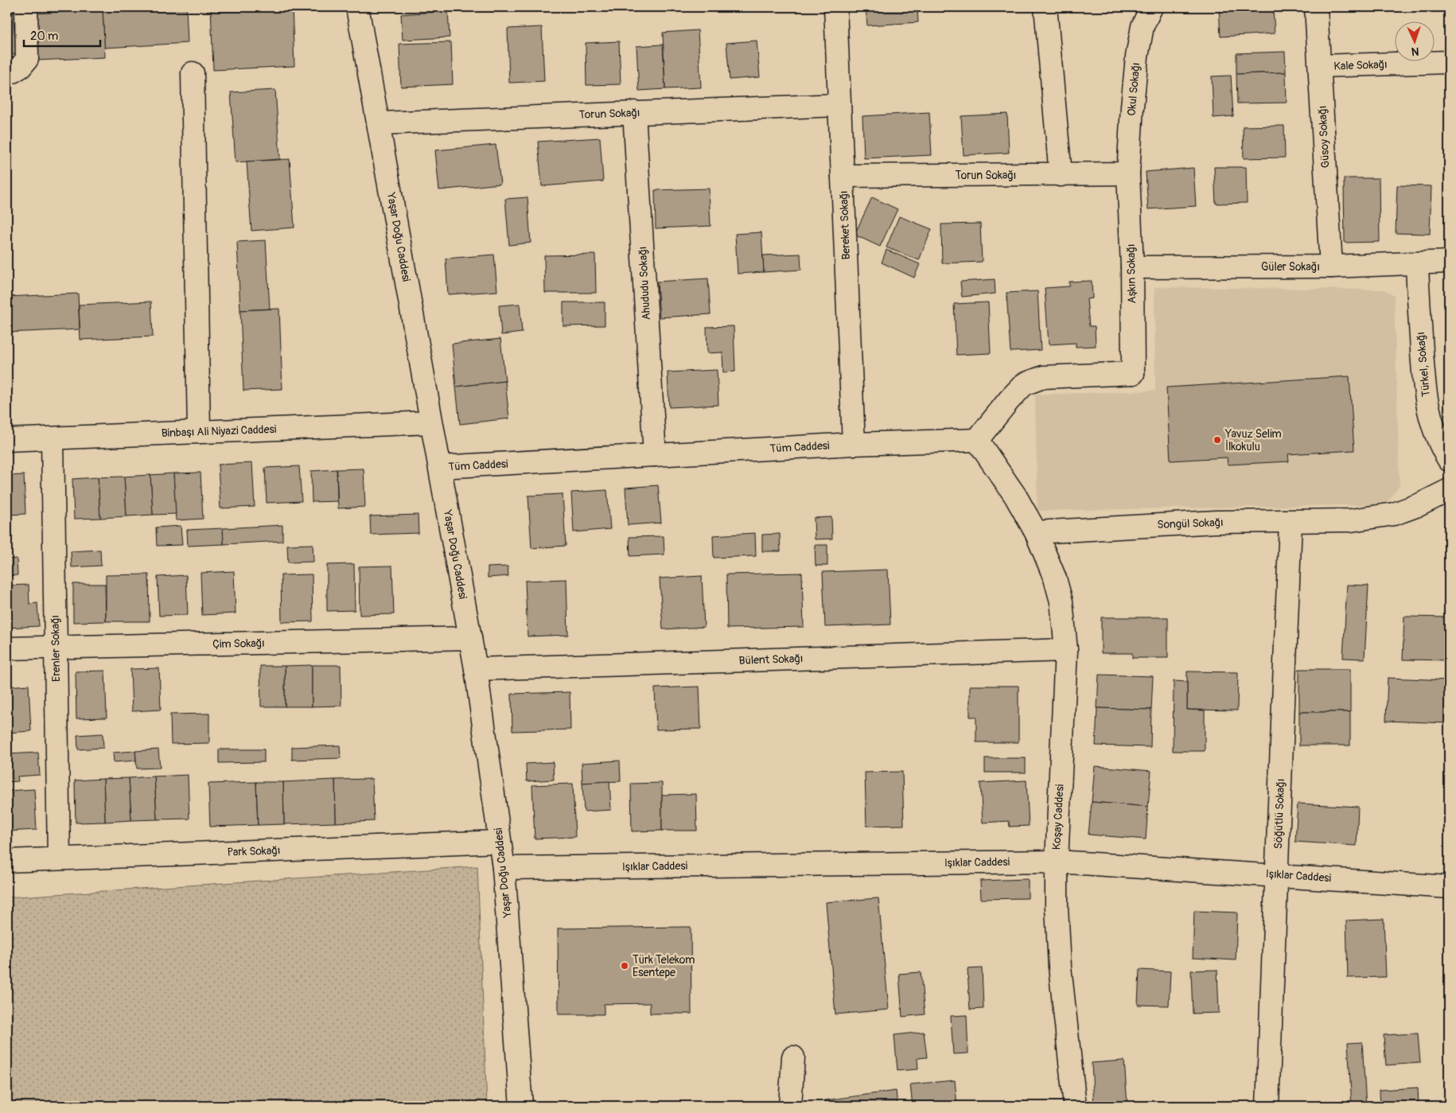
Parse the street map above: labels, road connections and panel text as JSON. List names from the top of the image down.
{
  "streets": {
    "street": [
      "Kale Sokağı",
      "Okul Sokağı",
      "Torun Sokağı",
      "Güsoy Sokağı",
      "Bereket Sokağı",
      "Yaşar Doğu Caddesi",
      "Güler Sokağı",
      "Aşkın Sokağı",
      "Ahududu Sokağı",
      "Türkel, Sokağı",
      "Binbaşı Ali Niyazi Caddesi",
      "Tüm Caddesi",
      "Songül Sokağı",
      "Çim Sokağı",
      "Erenler Sokağı",
      "Bülent Sokağı",
      "Söğütlü Sokağı",
      "Koşay Caddesi",
      "Park Sokağı",
      "Işıklar Caddesi"
    ]
  },
  "crossings": [
    ["Kale Sokağı", "Güsoy Sokağı"],
    ["Okul Sokağı", "Torun Sokağı"],
    ["Okul Sokağı", "Aşkın Sokağı"],
    ["Torun Sokağı", "Bereket Sokağı"],
    ["Torun Sokağı", "Yaşar Doğu Caddesi"],
    ["Torun Sokağı", "Aşkın Sokağı"],
    ["Torun Sokağı", "Ahududu Sokağı"],
    ["Güsoy Sokağı", "Güler Sokağı"],
    ["Bereket Sokağı", "Tüm Caddesi"],
    ["Yaşar Doğu Caddesi", "Binbaşı Ali Niyazi Caddesi"],
    ["Yaşar Doğu Caddesi", "Tüm Caddesi"],
    ["Yaşar Doğu Caddesi", "Çim Sokağı"],
    ["Yaşar Doğu Caddesi", "Bülent Sokağı"],
    ["Yaşar Doğu Caddesi", "Park Sokağı"],
    ["Yaşar Doğu Caddesi", "Işıklar Caddesi"],
    ["Güler Sokağı", "Aşkın Sokağı"],
    ["Güler Sokağı", "Türkel, Sokağı"],
    ["Aşkın Sokağı", "Tüm Caddesi"],
    ["Ahududu Sokağı", "Tüm Caddesi"],
    ["Binbaşı Ali Niyazi Caddesi", "Erenler Sokağı"],
    ["Songül Sokağı", "Söğütlü Sokağı"],
    ["Songül Sokağı", "Koşay Caddesi"],
    ["Çim Sokağı", "Erenler Sokağı"],
    ["Erenler Sokağı", "Park Sokağı"],
    ["Bülent Sokağı", "Koşay Caddesi"],
    ["Söğütlü Sokağı", "Işıklar Caddesi"],
    ["Koşay Caddesi", "Işıklar Caddesi"]
  ],
  "places": ["Yavuz Selim İlkokulu", "Türk Telekom Esentepe"],
  "scale_bar": "20 m",
  "north": "bottom"
}
